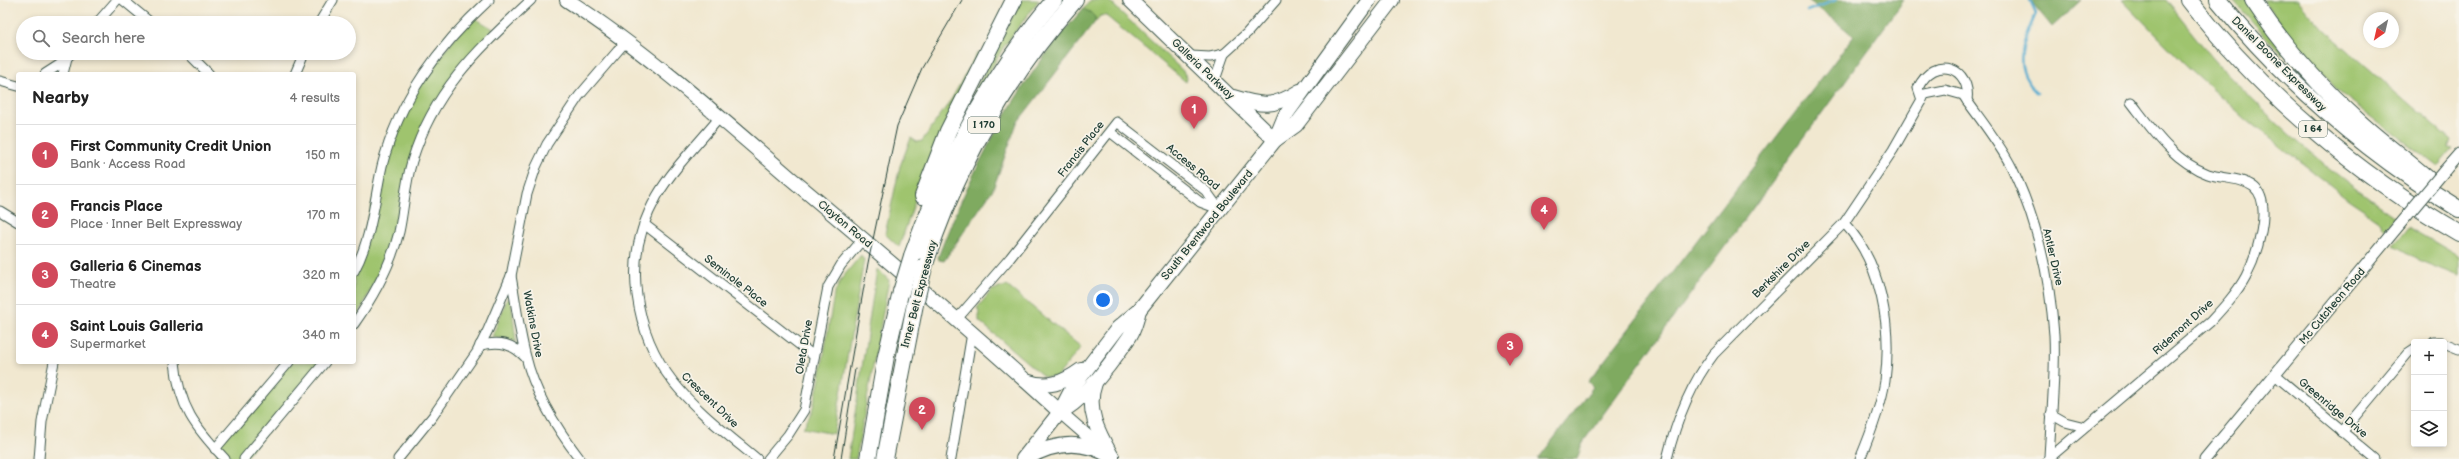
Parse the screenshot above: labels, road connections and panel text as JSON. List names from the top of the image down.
{
  "streets": {
    "highway": [
      "Daniel Boone Expressway",
      "I 170",
      "I 64",
      "Inner Belt Expressway"
    ],
    "main road": ["Galleria Parkway", "Clayton Road", "South Brentwood Boulevard"],
    "street": [
      "Francis Place",
      "Access Road",
      "Antler Drive",
      "Berkshire Drive",
      "Seminole Place",
      "Mc Cutcheon Road",
      "Watkins Drive",
      "Ridemont Drive",
      "Oleta Drive",
      "Crescent Drive",
      "Greenridge Drive"
    ]
  },
  "crossings": [
    ["Galleria Parkway", "South Brentwood Boulevard"],
    ["Francis Place", "Access Road"],
    ["Francis Place", "Clayton Road"],
    ["Access Road", "South Brentwood Boulevard"],
    ["Clayton Road", "South Brentwood Boulevard"],
    ["Clayton Road", "Oleta Drive"],
    ["Clayton Road", "Crescent Drive"],
    ["Antler Drive", "Berkshire Drive"],
    ["Antler Drive", "Ridemont Drive"],
    ["Seminole Place", "Oleta Drive"],
    ["Seminole Place", "Crescent Drive"],
    ["Mc Cutcheon Road", "Greenridge Drive"]
  ],
  "north": "bottom left",
  "page": {
    "search": "Search here",
    "heading": ["Nearby", "4 results"],
    "pins": [
      "1",
      "4",
      "3",
      "2"
    ],
    "list": [
      {
        "mark": "1",
        "name": "First Community Credit Union",
        "note": "Bank · Access Road",
        "value": "150 m"
      },
      {
        "mark": "2",
        "name": "Francis Place",
        "note": "Place · Inner Belt Expressway",
        "value": "170 m"
      },
      {
        "mark": "3",
        "name": "Galleria 6 Cinemas",
        "note": "Theatre",
        "value": "320 m"
      },
      {
        "mark": "4",
        "name": "Saint Louis Galleria",
        "note": "Supermarket",
        "value": "340 m"
      }
    ],
    "map_buttons": ["+", "−"]
  }
}
